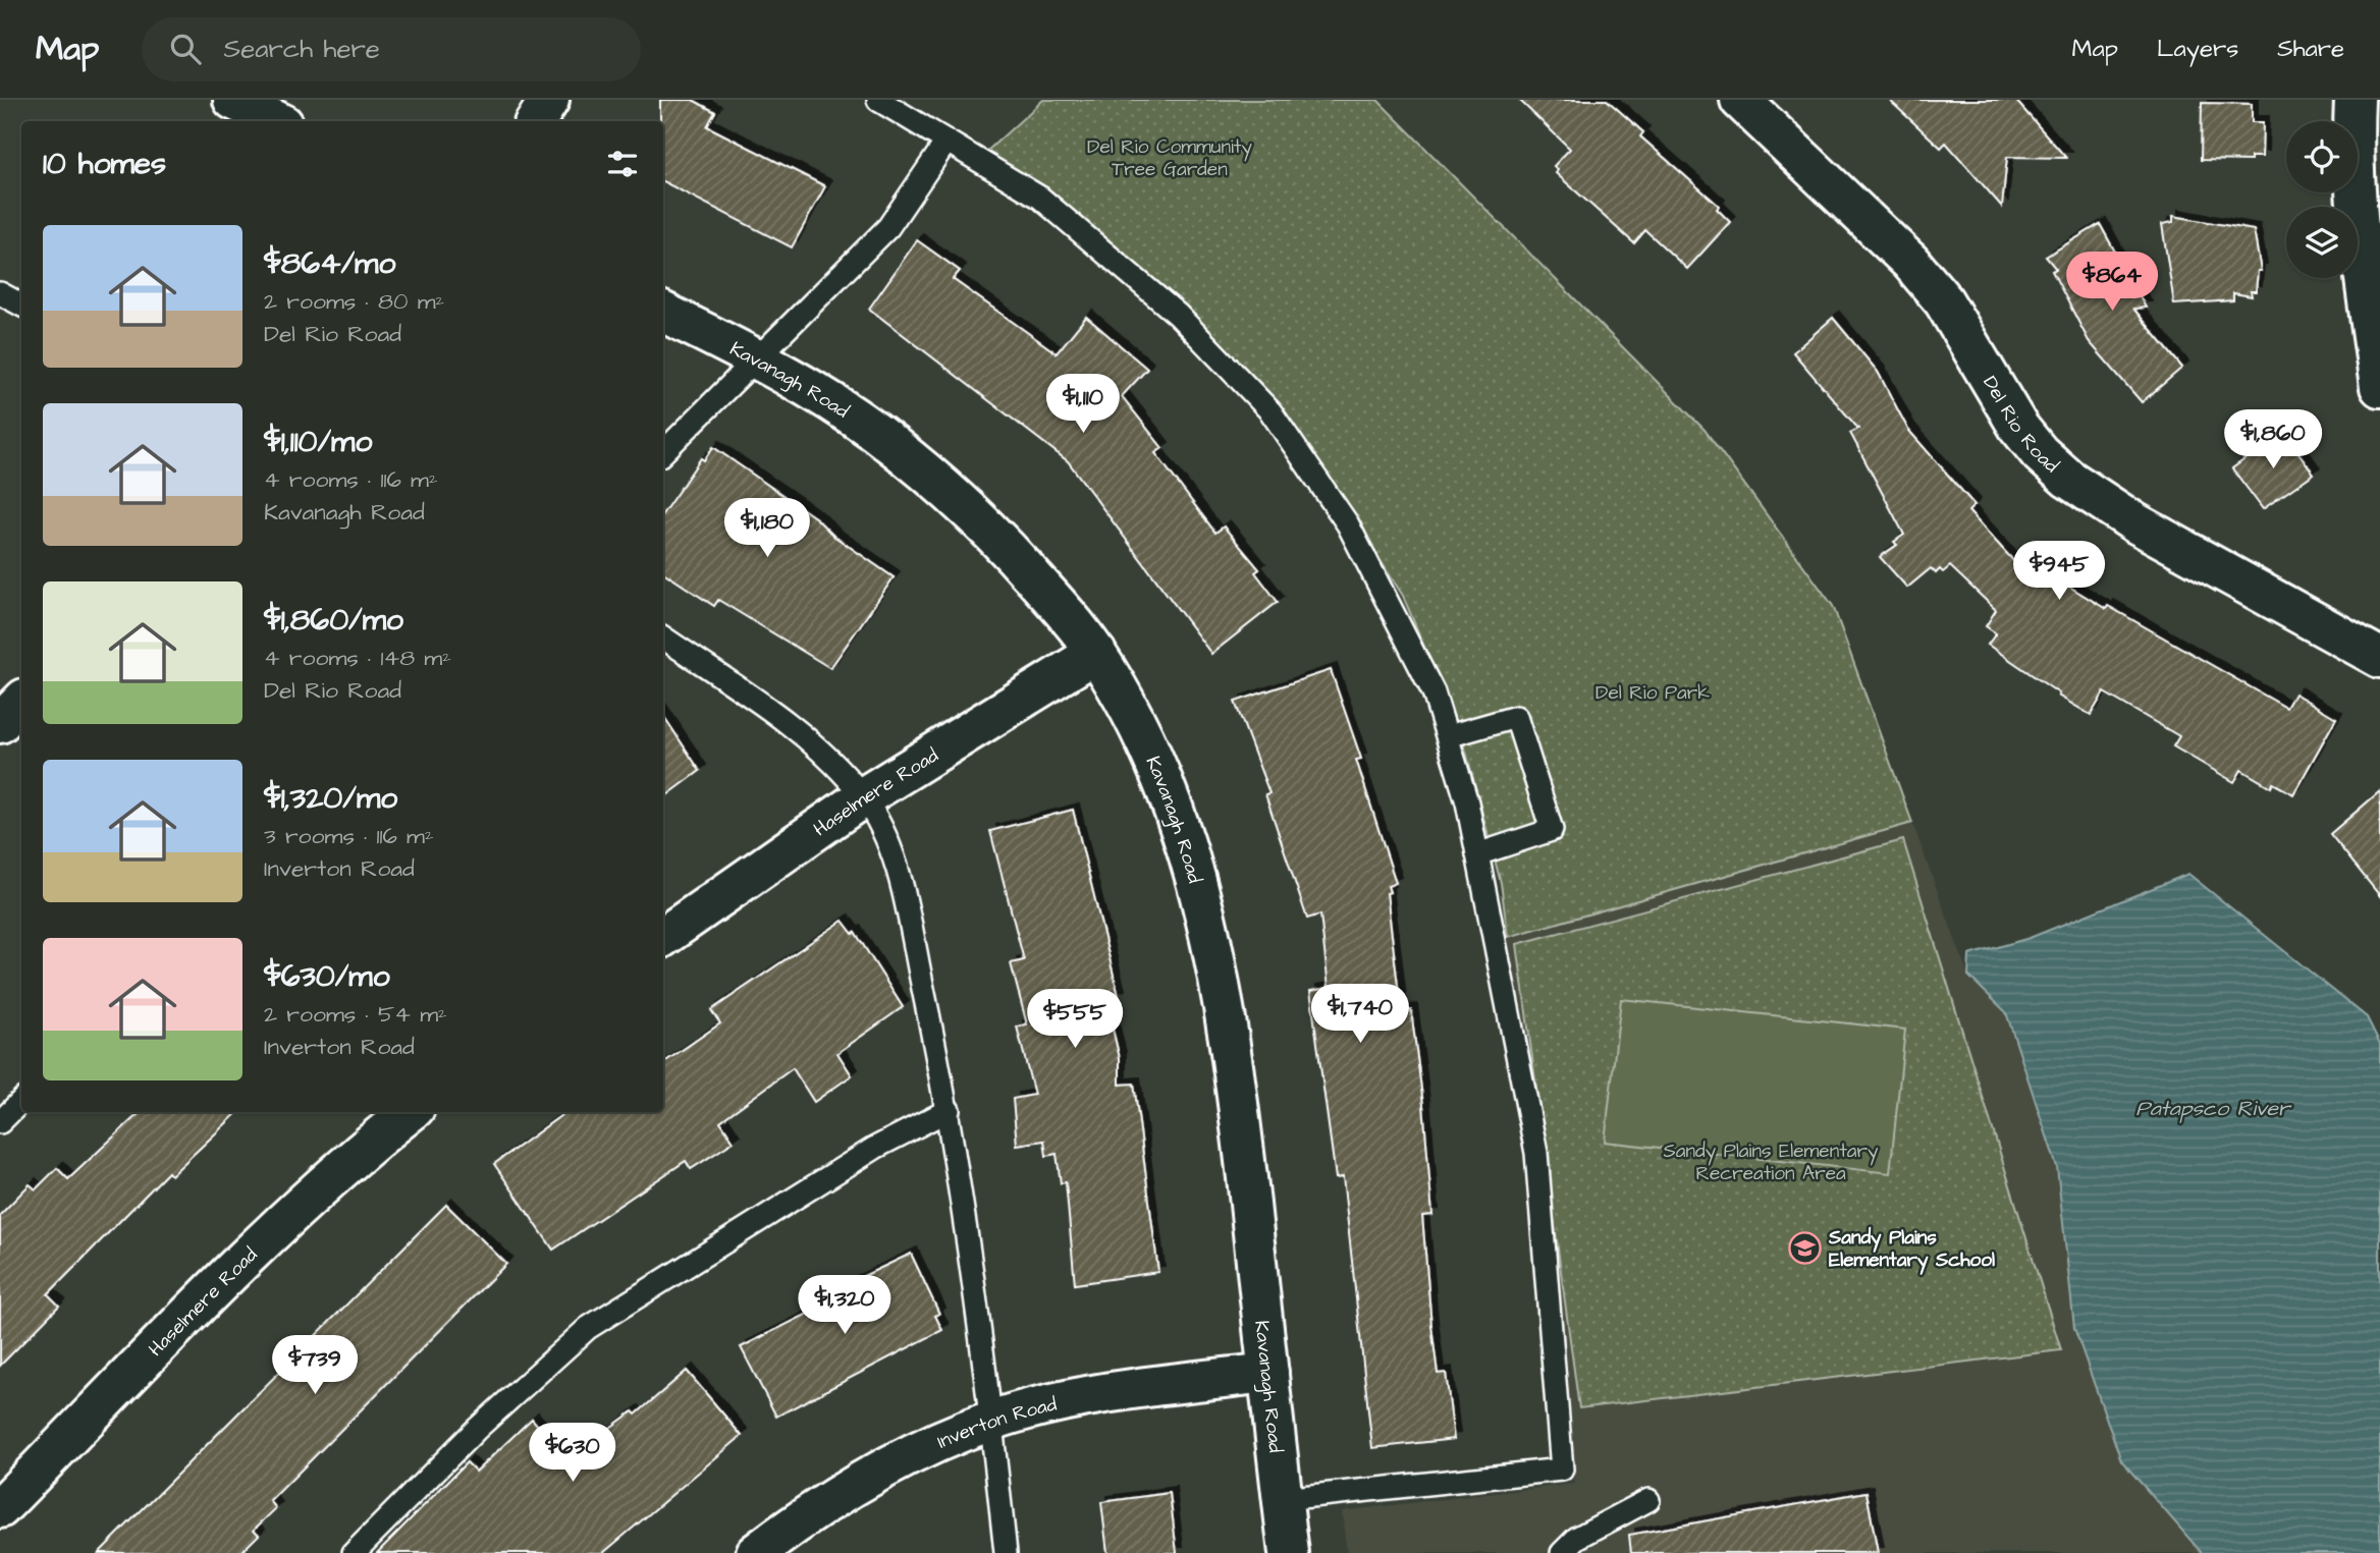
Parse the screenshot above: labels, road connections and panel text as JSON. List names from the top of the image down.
{
  "streets": {
    "street": [
      "Kavanagh Road",
      "Del Rio Road",
      "Haselmere Road",
      "Inverton Road"
    ]
  },
  "crossings": [
    ["Kavanagh Road", "Haselmere Road"],
    ["Kavanagh Road", "Inverton Road"]
  ],
  "water": ["Patapsco River"],
  "parks": ["Del Rio Community Tree Garden", "Del Rio Park", "Sandy Plains Elementary Recreation Area"],
  "places": {
    "school or university": ["Sandy Plains Elementary School"]
  },
  "page": {
    "header": "Map",
    "search": "Search here",
    "nav": ["Map", "Layers", "Share"],
    "heading": "10 homes",
    "list": [
      {
        "name": "$864/mo",
        "note": "2 rooms · 80 m² · Del Rio Road"
      },
      {
        "name": "$1,110/mo",
        "note": "4 rooms · 116 m² · Kavanagh Road"
      },
      {
        "name": "$1,860/mo",
        "note": "4 rooms · 148 m² · Del Rio Road"
      },
      {
        "name": "$1,320/mo",
        "note": "3 rooms · 116 m² · Inverton Road"
      },
      {
        "name": "$630/mo",
        "note": "2 rooms · 54 m² · Inverton Road"
      }
    ],
    "price": [
      "$864",
      "$1,110",
      "$1,860",
      "$1,180",
      "$945",
      "$1,740",
      "$555",
      "$1,320",
      "$739",
      "$630"
    ]
  }
}
